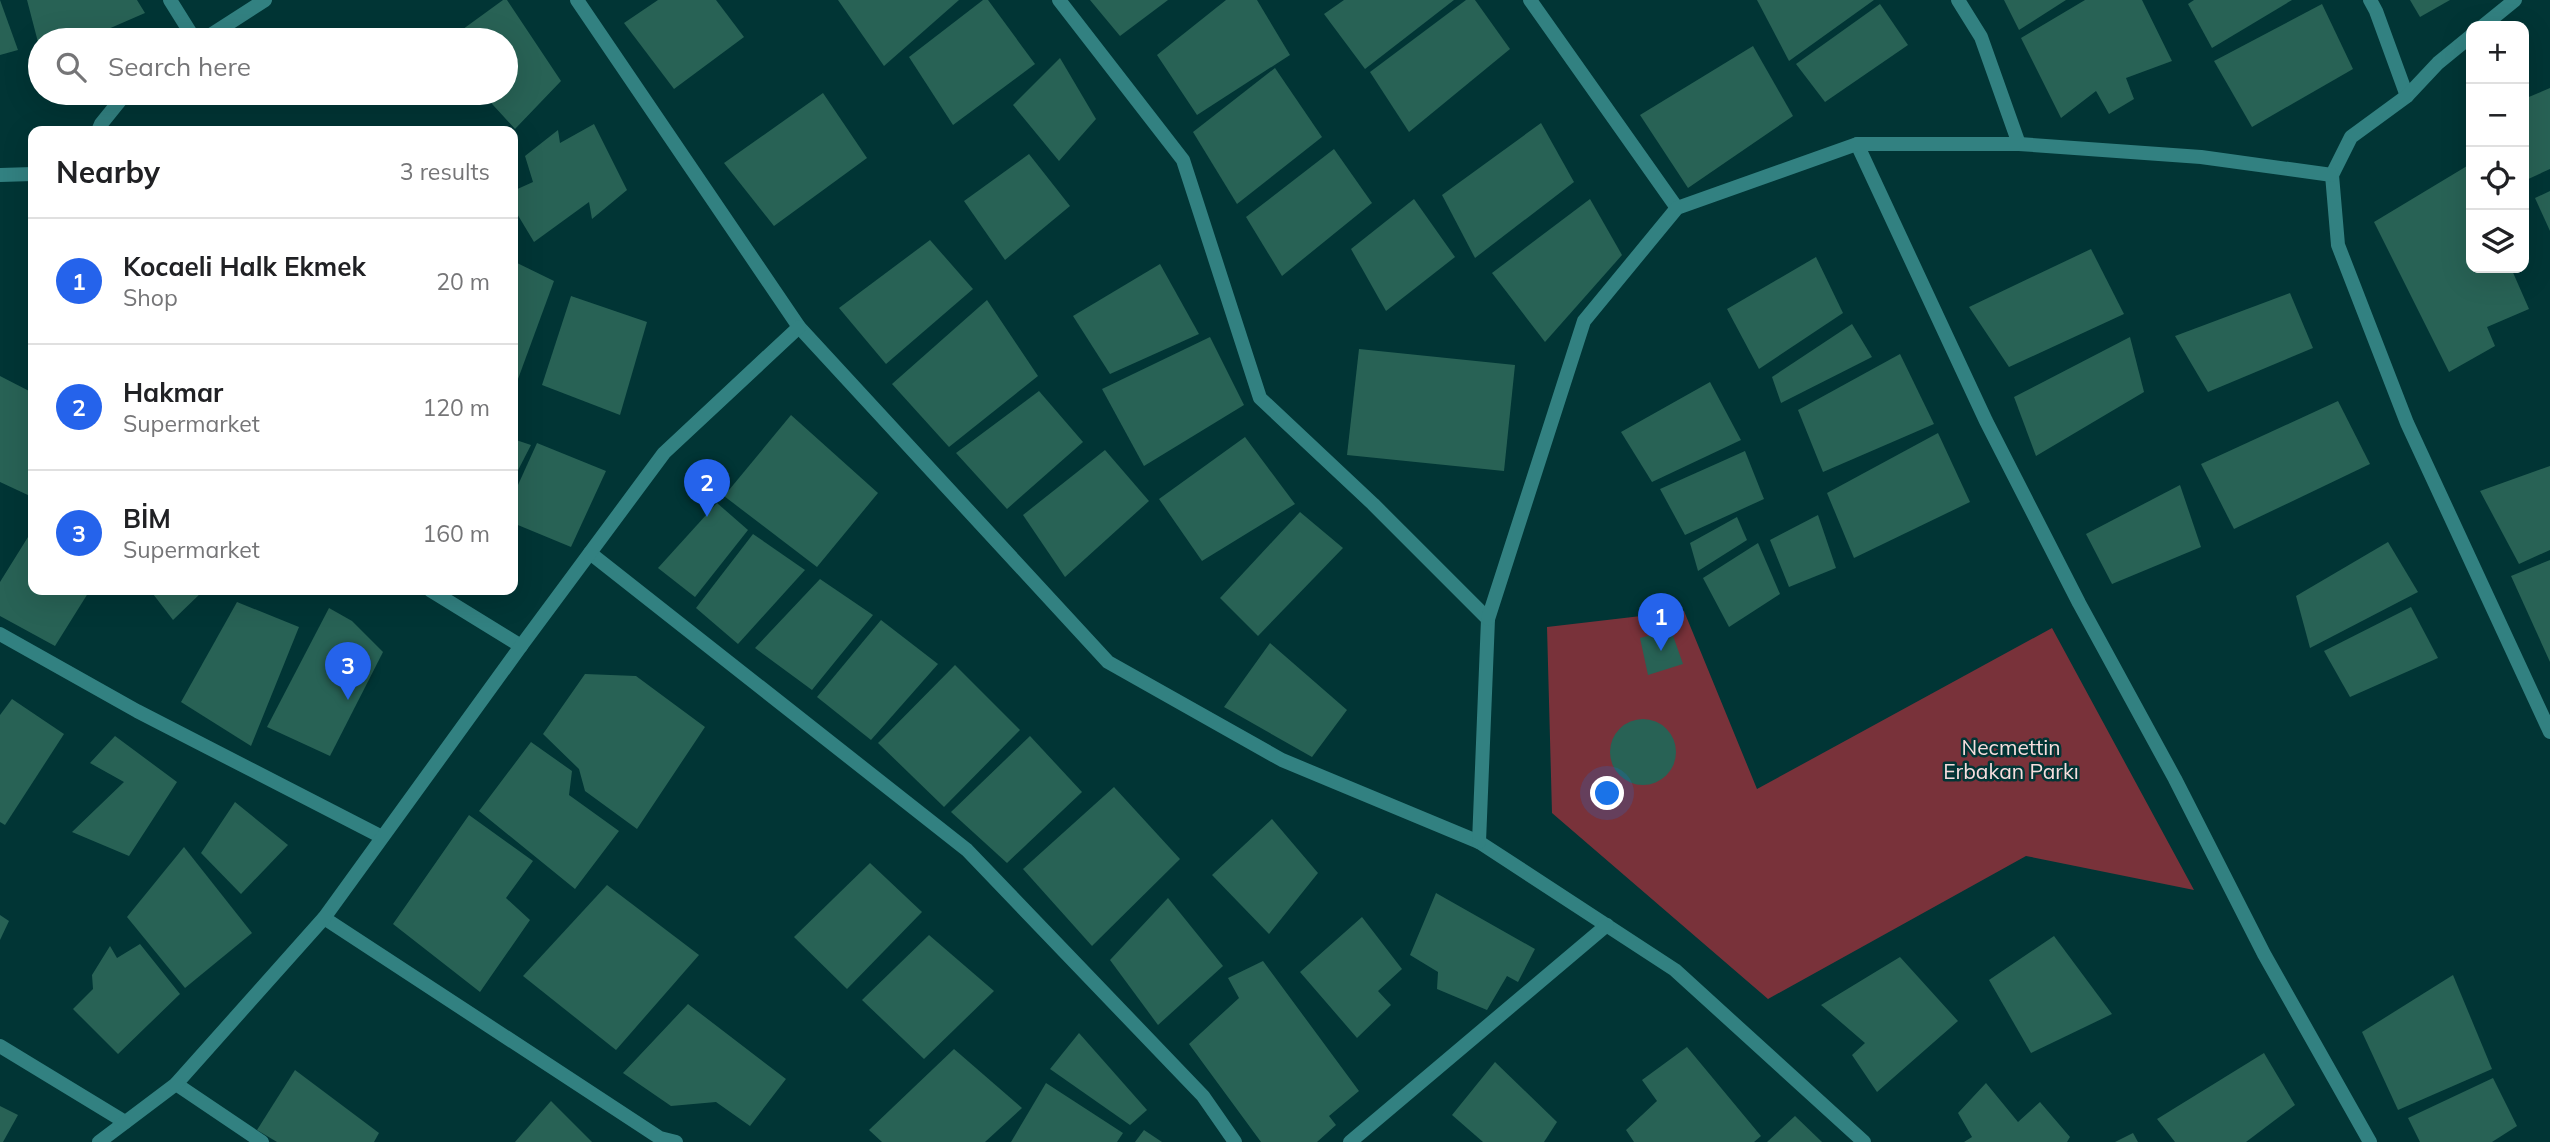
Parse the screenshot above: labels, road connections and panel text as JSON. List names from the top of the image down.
{
  "parks": ["Necmettin Erbakan Parkı"],
  "page": {
    "map_buttons": ["+", "−"],
    "search": "Search here",
    "heading": ["Nearby", "3 results"],
    "list": [
      {
        "mark": "1",
        "name": "Kocaeli Halk Ekmek",
        "note": "Shop",
        "value": "20 m"
      },
      {
        "mark": "2",
        "name": "Hakmar",
        "note": "Supermarket",
        "value": "120 m"
      },
      {
        "mark": "3",
        "name": "BİM",
        "note": "Supermarket",
        "value": "160 m"
      }
    ],
    "pins": ["2", "1", "3"]
  }
}
